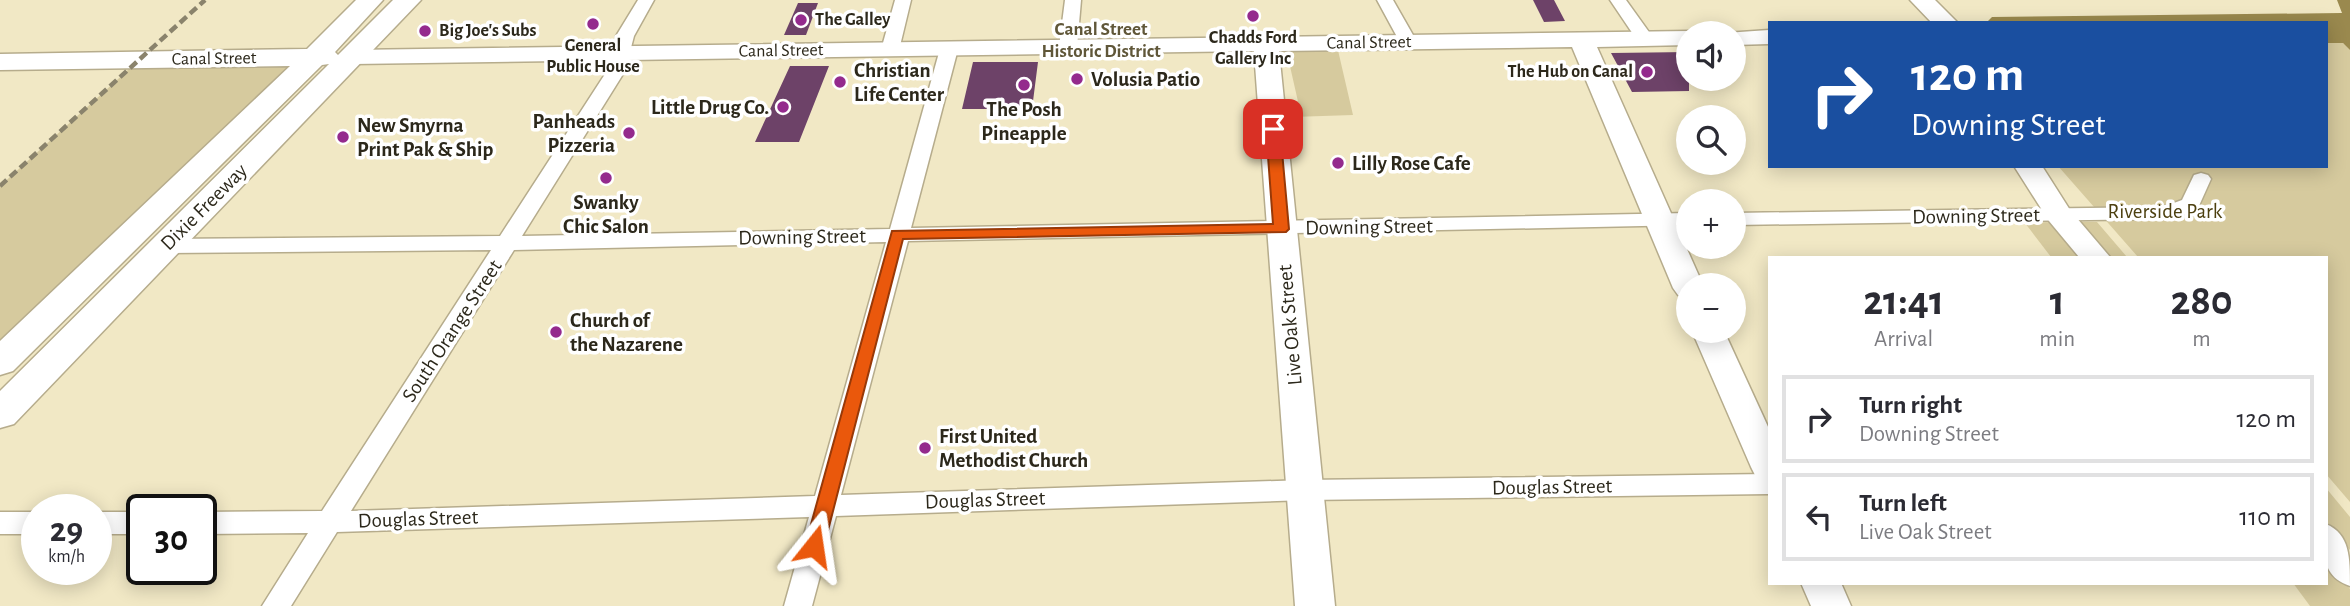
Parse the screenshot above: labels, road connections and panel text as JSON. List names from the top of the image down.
{
  "streets": {
    "main road": ["Canal Street", "Dixie Freeway", "Live Oak Street"],
    "street": ["Downing Street", "South Orange Street", "Douglas Street"]
  },
  "crossings": [
    ["Canal Street", "Dixie Freeway"],
    ["Canal Street", "Live Oak Street"],
    ["Canal Street", "South Orange Street"],
    ["Dixie Freeway", "Downing Street"],
    ["Downing Street", "Live Oak Street"],
    ["Downing Street", "South Orange Street"],
    ["Live Oak Street", "Douglas Street"],
    ["South Orange Street", "Douglas Street"]
  ],
  "districts": ["Canal Street Historic District"],
  "parks": ["Riverside Park"],
  "places": [
    "Chadds Ford Gallery Inc",
    "The Galley",
    "General Public House",
    "Big Joe's Subs",
    "The Hub on Canal",
    "Volusia Patio",
    "Christian Life Center",
    "The Posh Pineapple",
    "Little Drug Co.",
    "Panheads Pizzeria",
    "New Smyrna Print Pak & Ship",
    "Lilly Rose Cafe",
    "Swanky Chic Salon",
    "Church of the Nazarene",
    "First United Methodist Church"
  ],
  "page": {
    "map_buttons": ["+", "−"],
    "turn": ["120 m", "Downing Street"],
    "eta": [
      "21:41",
      "Arrival",
      "1",
      "min",
      "280",
      "m"
    ],
    "list": [
      {
        "name": "Turn right",
        "note": "Downing Street",
        "value": "120 m"
      },
      {
        "name": "Turn left",
        "note": "Live Oak Street",
        "value": "110 m"
      }
    ],
    "speed": "29 km/h",
    "limit": "30"
  }
}
